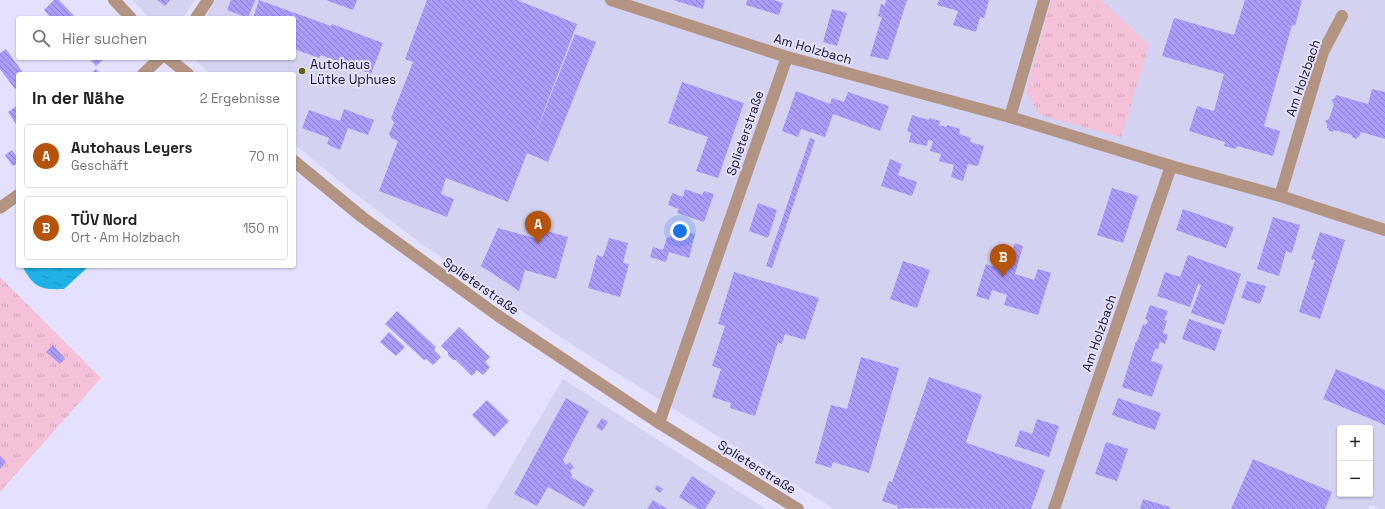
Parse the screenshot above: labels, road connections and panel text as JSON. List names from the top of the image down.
{
  "streets": {
    "street": ["Am Holzbach", "Splieterstraße"]
  },
  "crossings": [
    ["Am Holzbach", "Splieterstraße"]
  ],
  "places": ["Autohaus Lütke Uphues"],
  "page": {
    "search": "Hier suchen",
    "heading": ["In der Nähe", "2 Ergebnisse"],
    "list": [
      {
        "mark": "A",
        "name": "Autohaus Leyers",
        "note": "Geschäft",
        "value": "70 m"
      },
      {
        "mark": "B",
        "name": "TÜV Nord",
        "note": "Ort · Am Holzbach",
        "value": "150 m"
      }
    ],
    "pins": ["A", "B"],
    "map_buttons": ["+", "−"]
  }
}
